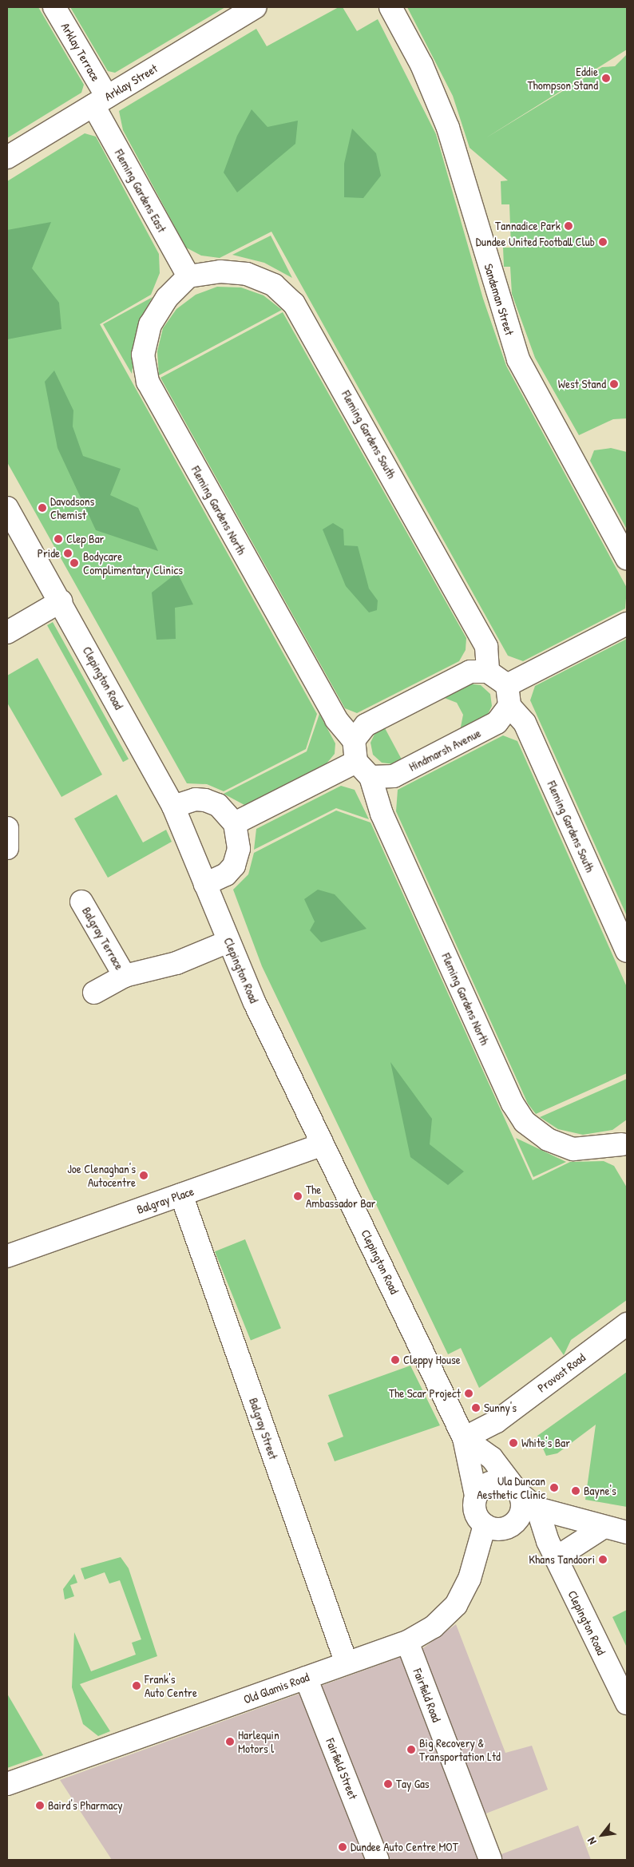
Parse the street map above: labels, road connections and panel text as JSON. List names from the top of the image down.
{
  "streets": {
    "street": [
      "Arklay Terrace",
      "Arklay Street",
      "Fleming Gardens East",
      "Sandeman Street",
      "Fleming Gardens South",
      "Fleming Gardens North",
      "Clepington Road",
      "Hindmarsh Avenue",
      "Balgray Terrace",
      "Balgray Place",
      "Provost Road",
      "Balgray Street",
      "Old Glamis Road",
      "Fairfield Road",
      "Fairfield Street"
    ]
  },
  "crossings": [
    ["Arklay Terrace", "Arklay Street"],
    ["Arklay Terrace", "Fleming Gardens East"],
    ["Arklay Street", "Fleming Gardens East"],
    ["Fleming Gardens East", "Fleming Gardens South"],
    ["Fleming Gardens East", "Fleming Gardens North"],
    ["Fleming Gardens South", "Fleming Gardens North"],
    ["Fleming Gardens South", "Hindmarsh Avenue"],
    ["Fleming Gardens North", "Hindmarsh Avenue"],
    ["Clepington Road", "Balgray Terrace"],
    ["Clepington Road", "Balgray Place"],
    ["Clepington Road", "Provost Road"],
    ["Clepington Road", "Old Glamis Road"],
    ["Balgray Place", "Balgray Street"],
    ["Balgray Street", "Old Glamis Road"],
    ["Old Glamis Road", "Fairfield Road"],
    ["Old Glamis Road", "Fairfield Street"]
  ],
  "places": [
    "Eddie Thompson Stand",
    "Tannadice Park",
    "Dundee United Football Club",
    "West Stand",
    "Davodsons Chemist",
    "Clep Bar",
    "Pride",
    "Bodycare Complimentary Clinics",
    "Joe Clenaghan's Autocentre",
    "The Ambassador Bar",
    "Cleppy House",
    "The Scar Project",
    "Sunny's",
    "White's Bar",
    "Ula Duncan Aesthetic Clinic",
    "Bayne's",
    "Khans Tandoori",
    "Frank's Auto Centre",
    "Harlequin Motors l",
    "Big Recovery & Transportation Ltd",
    "Tay Gas",
    "Baird's Pharmacy",
    "Dundee Auto Centre MOT"
  ],
  "north": "bottom left"
}
